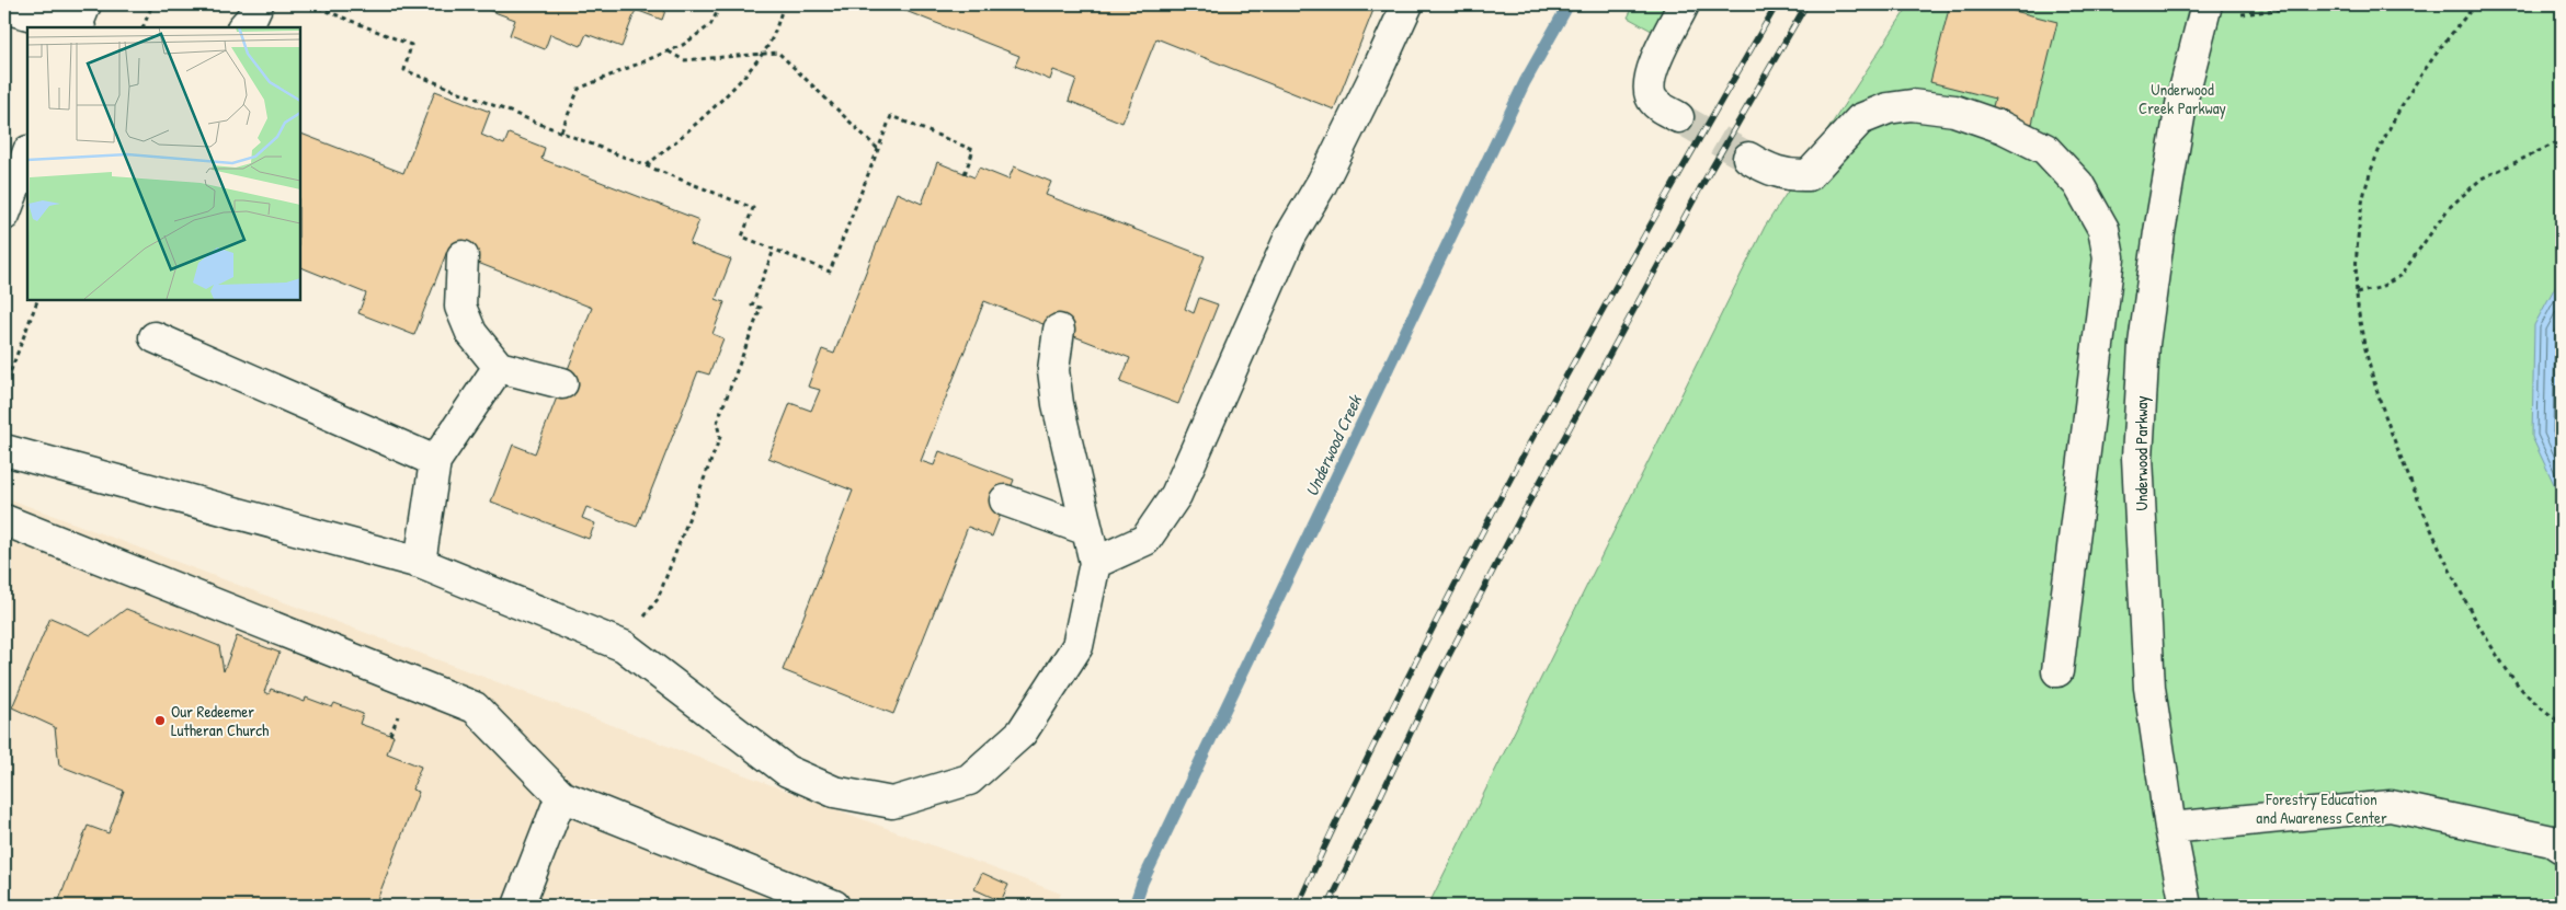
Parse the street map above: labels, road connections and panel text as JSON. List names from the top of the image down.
{
  "streets": {
    "street": ["Underwood Parkway"]
  },
  "water": ["Underwood Creek"],
  "parks": ["Underwood Creek Parkway", "Forestry Education and Awareness Center"],
  "places": ["Our Redeemer Lutheran Church"]
}
